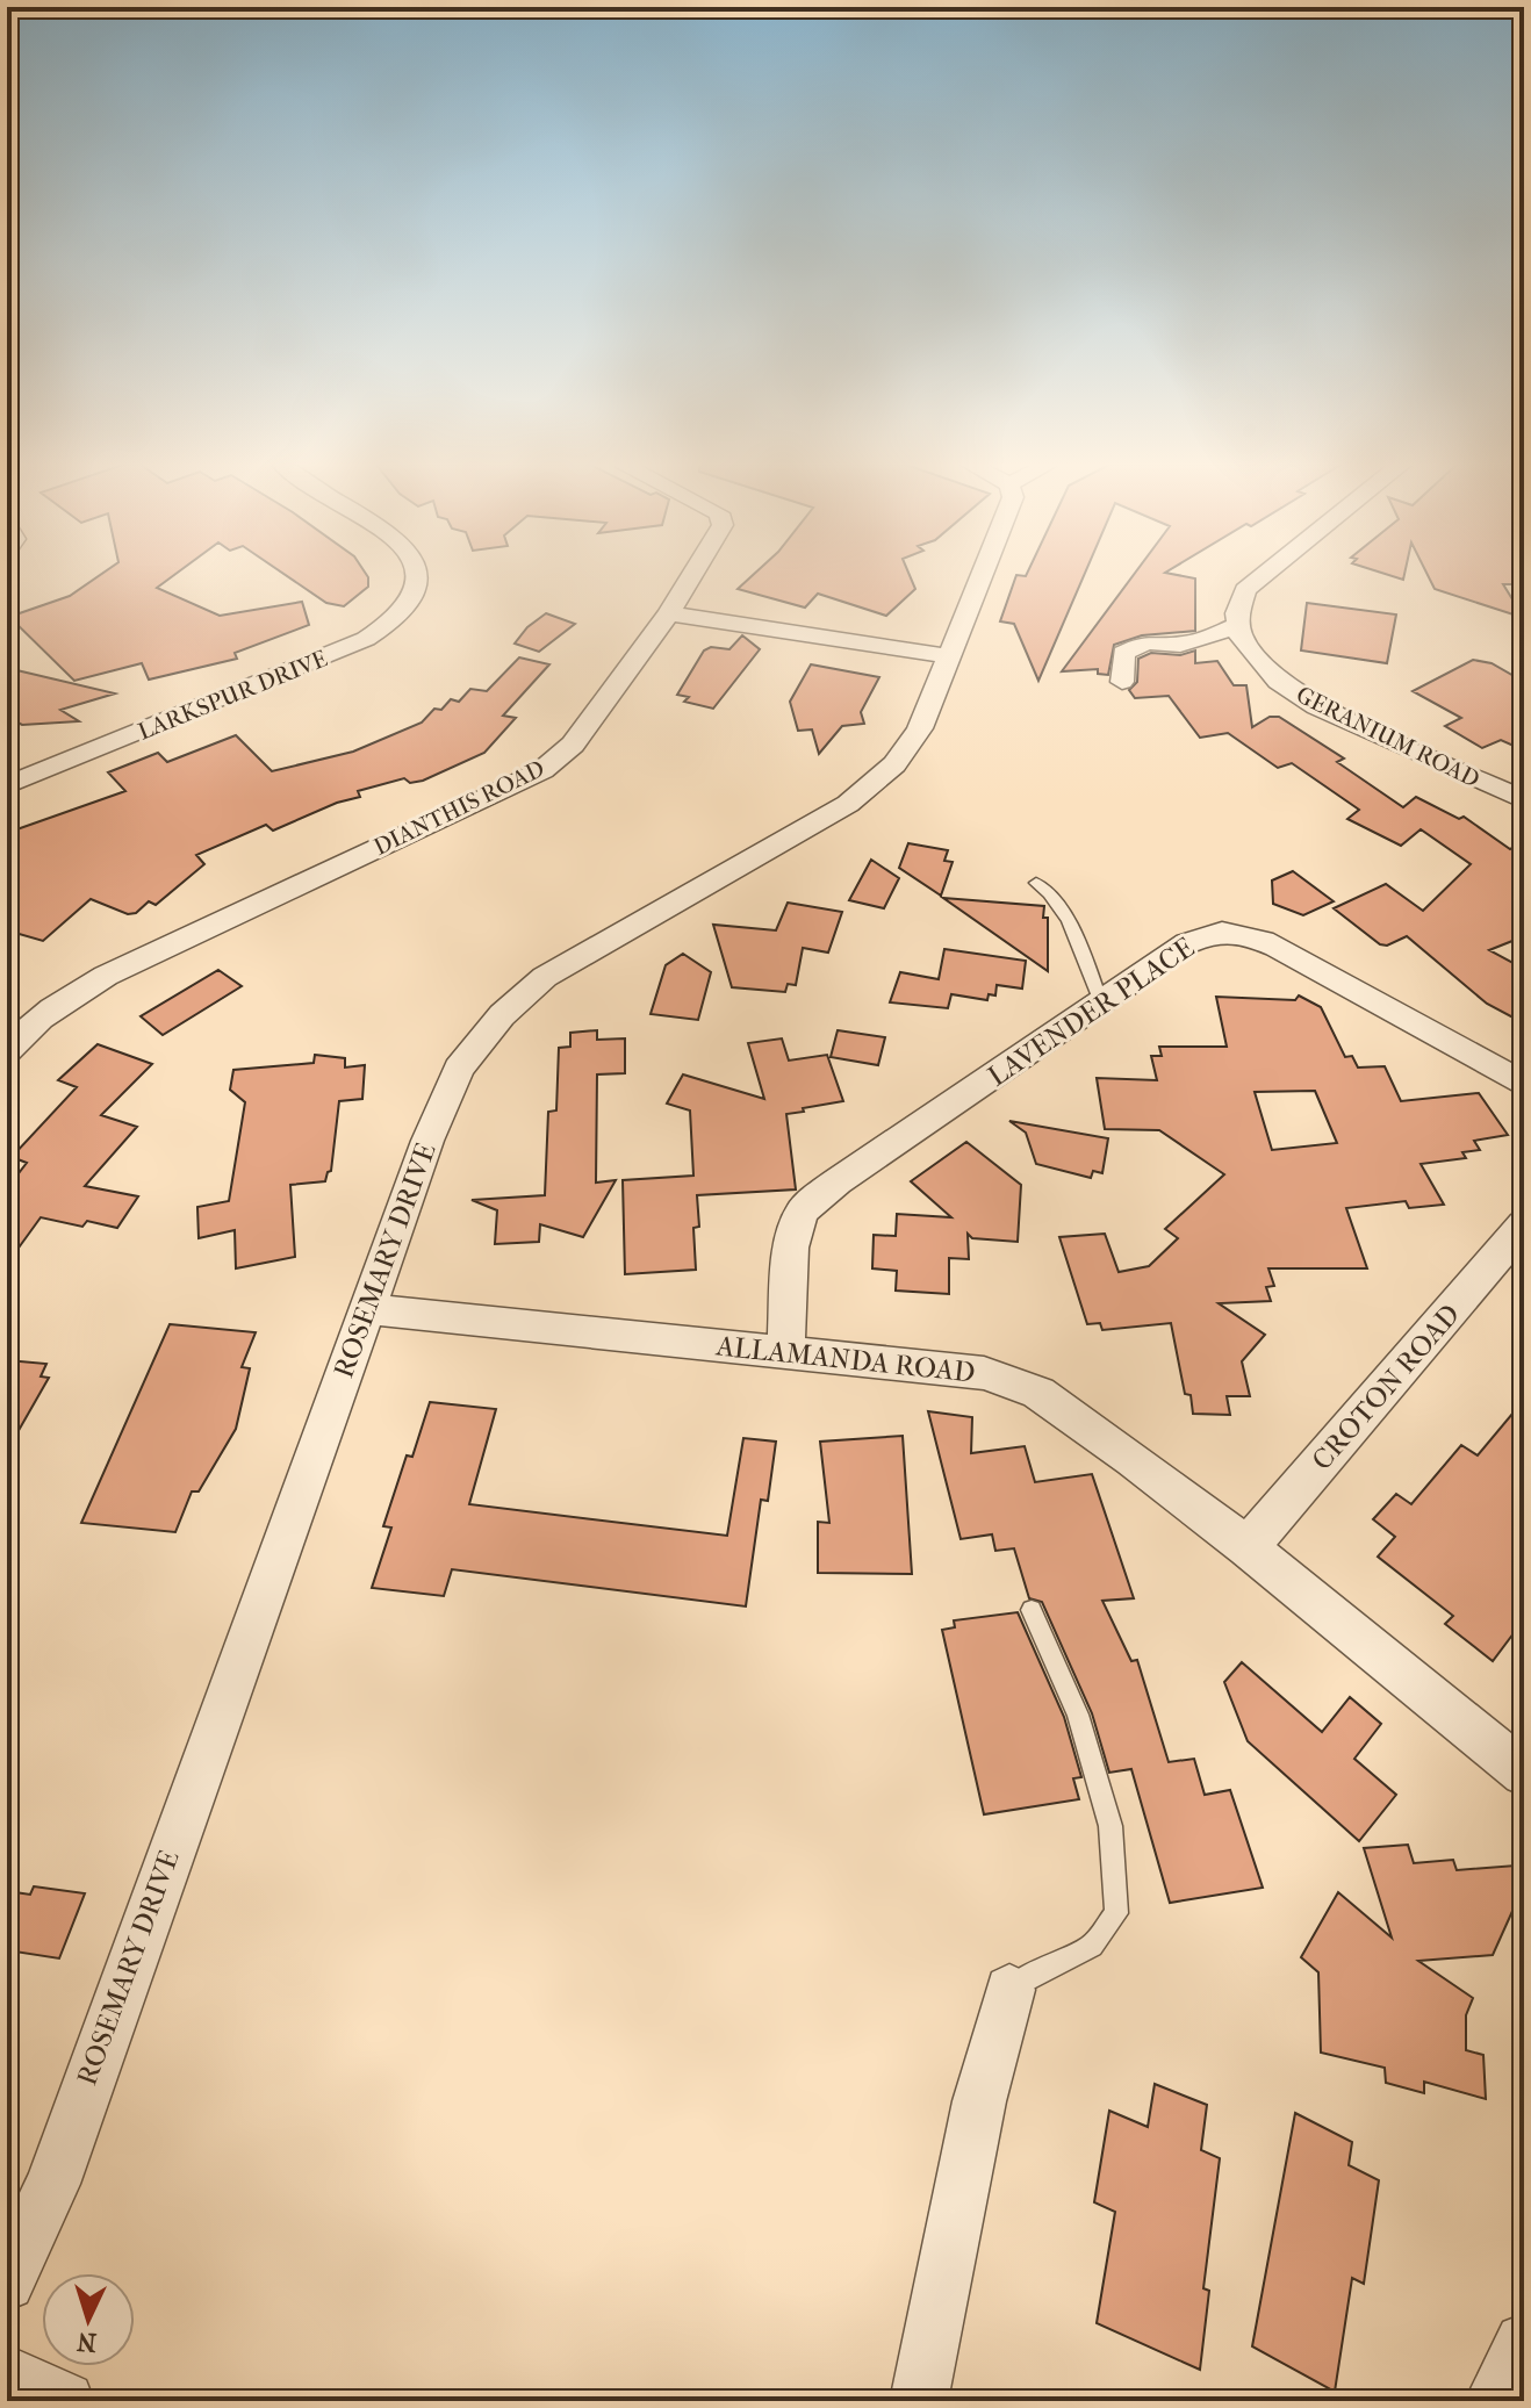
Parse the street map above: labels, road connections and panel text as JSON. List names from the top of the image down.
{
  "streets": {
    "street": [
      "LARKSPUR DRIVE",
      "GERANIUM ROAD",
      "DIANTHIS ROAD",
      "LAVENDER PLACE",
      "ROSEMARY DRIVE",
      "ALLAMANDA ROAD",
      "CROTON ROAD"
    ]
  },
  "crossings": [
    ["LAVENDER PLACE", "ALLAMANDA ROAD"],
    ["ROSEMARY DRIVE", "ALLAMANDA ROAD"],
    ["ALLAMANDA ROAD", "CROTON ROAD"]
  ],
  "north": "bottom"
}
